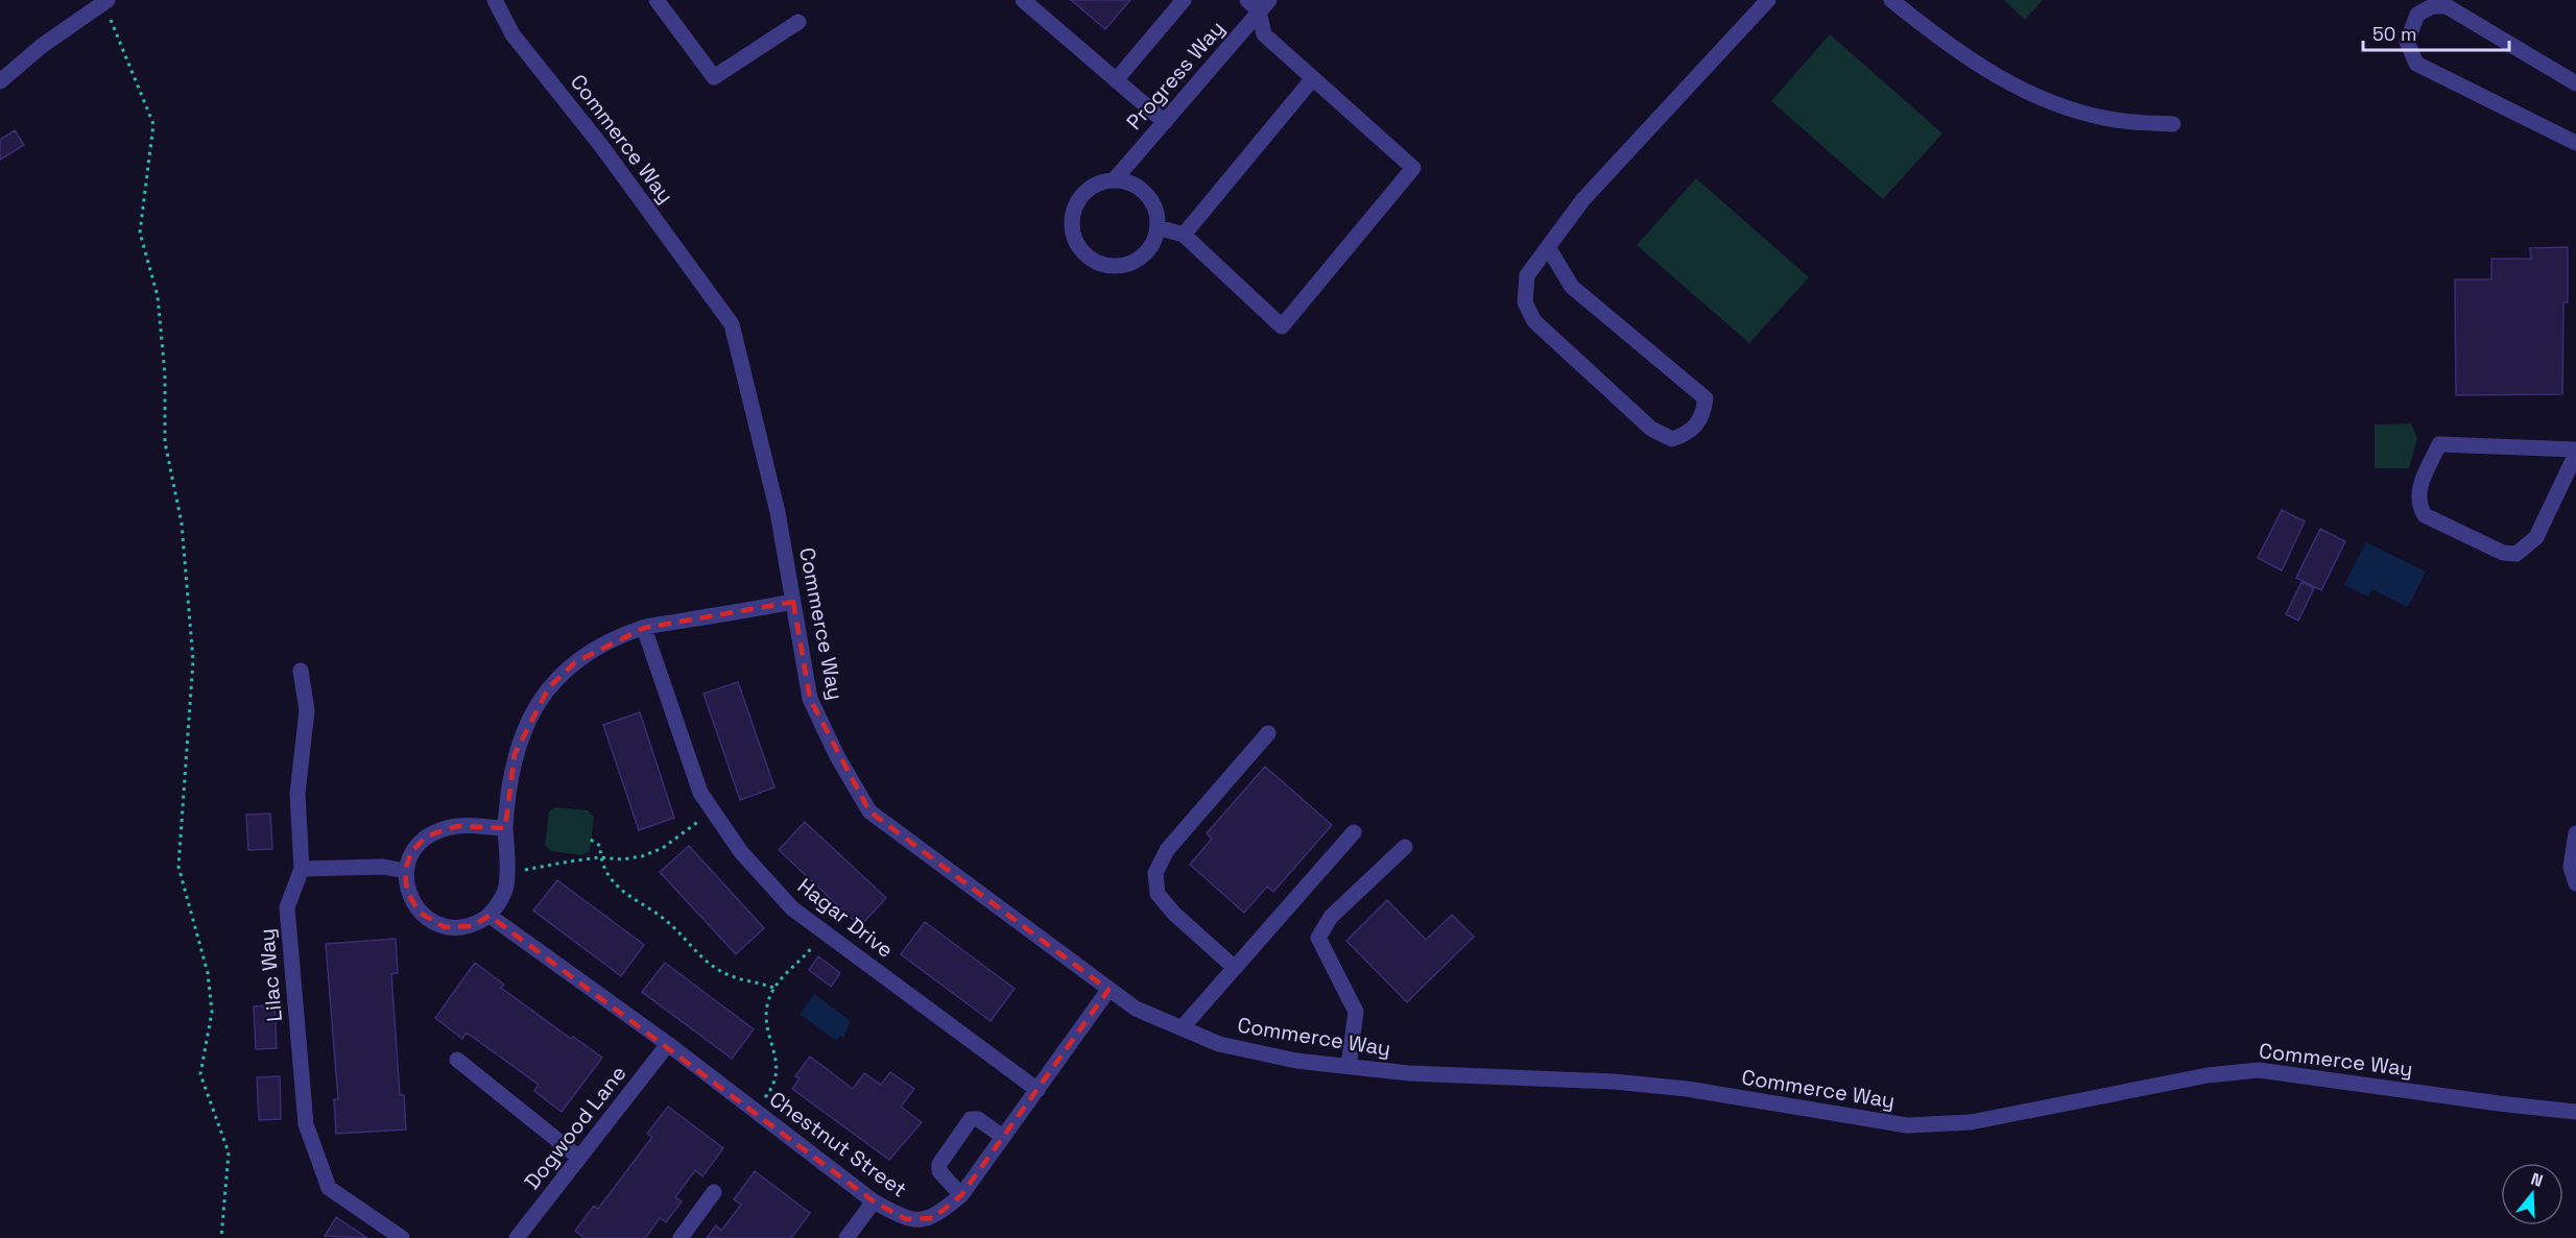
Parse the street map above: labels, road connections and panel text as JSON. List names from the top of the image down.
{
  "streets": {
    "street": [
      "Progress Way",
      "Commerce Way",
      "Hagar Drive",
      "Lilac Way",
      "Dogwood Lane",
      "Chestnut Street"
    ]
  },
  "crossings": [
    ["Commerce Way", "Chestnut Street"],
    ["Hagar Drive", "Chestnut Street"],
    ["Dogwood Lane", "Chestnut Street"]
  ],
  "scale_bar": "50 m",
  "north": "top"
}
